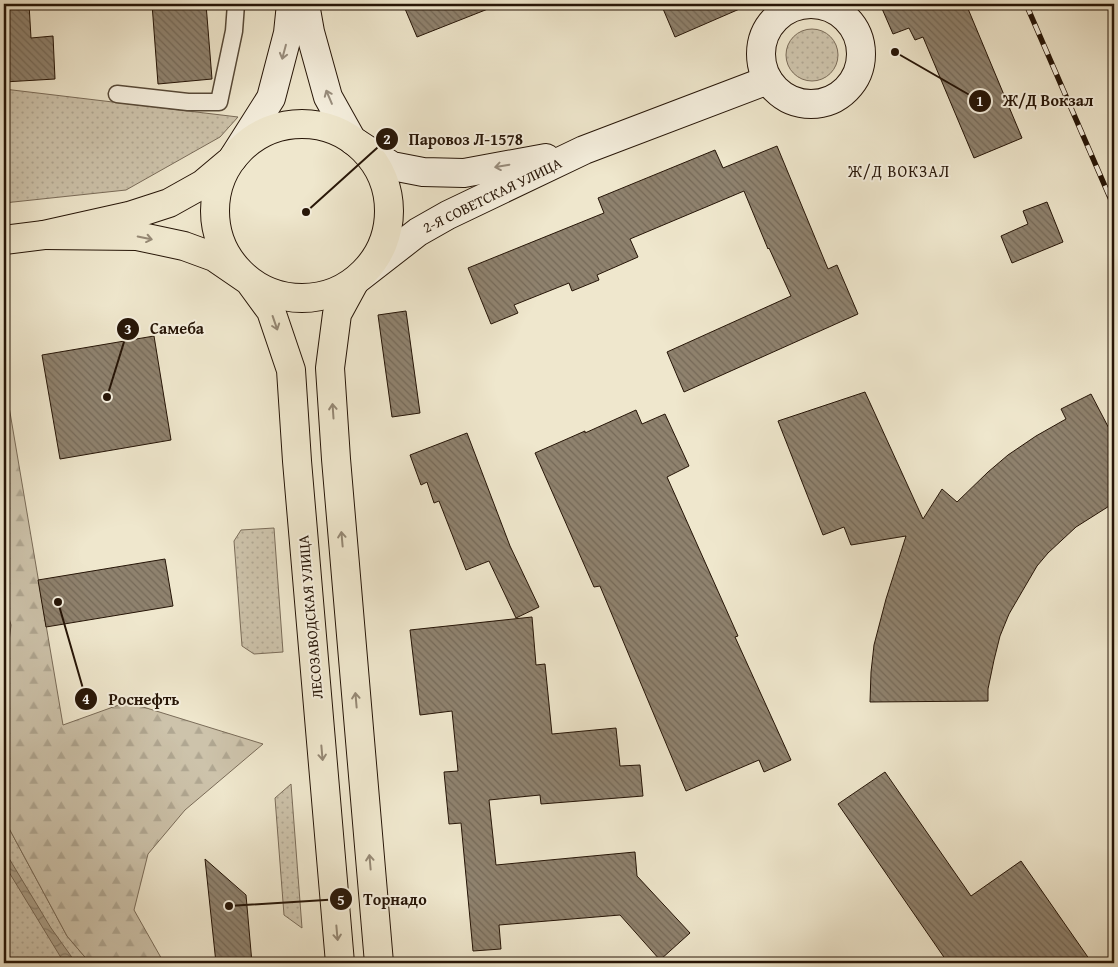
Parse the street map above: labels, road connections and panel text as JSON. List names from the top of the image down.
{
  "streets": {
    "main road": ["ЛЕСОЗАВОДСКАЯ УЛИЦА"],
    "street": ["2-Я СОВЕТСКАЯ УЛИЦА"]
  },
  "crossings": [
    ["2-Я СОВЕТСКАЯ УЛИЦА", "ЛЕСОЗАВОДСКАЯ УЛИЦА"]
  ],
  "districts": ["Ж/Д ВОКЗАЛ"],
  "places": [
    "Ж/Д Вокзал",
    "Паровоз Л-1578",
    "Самеба",
    "Роснефть",
    "Торнадо"
  ]
}
